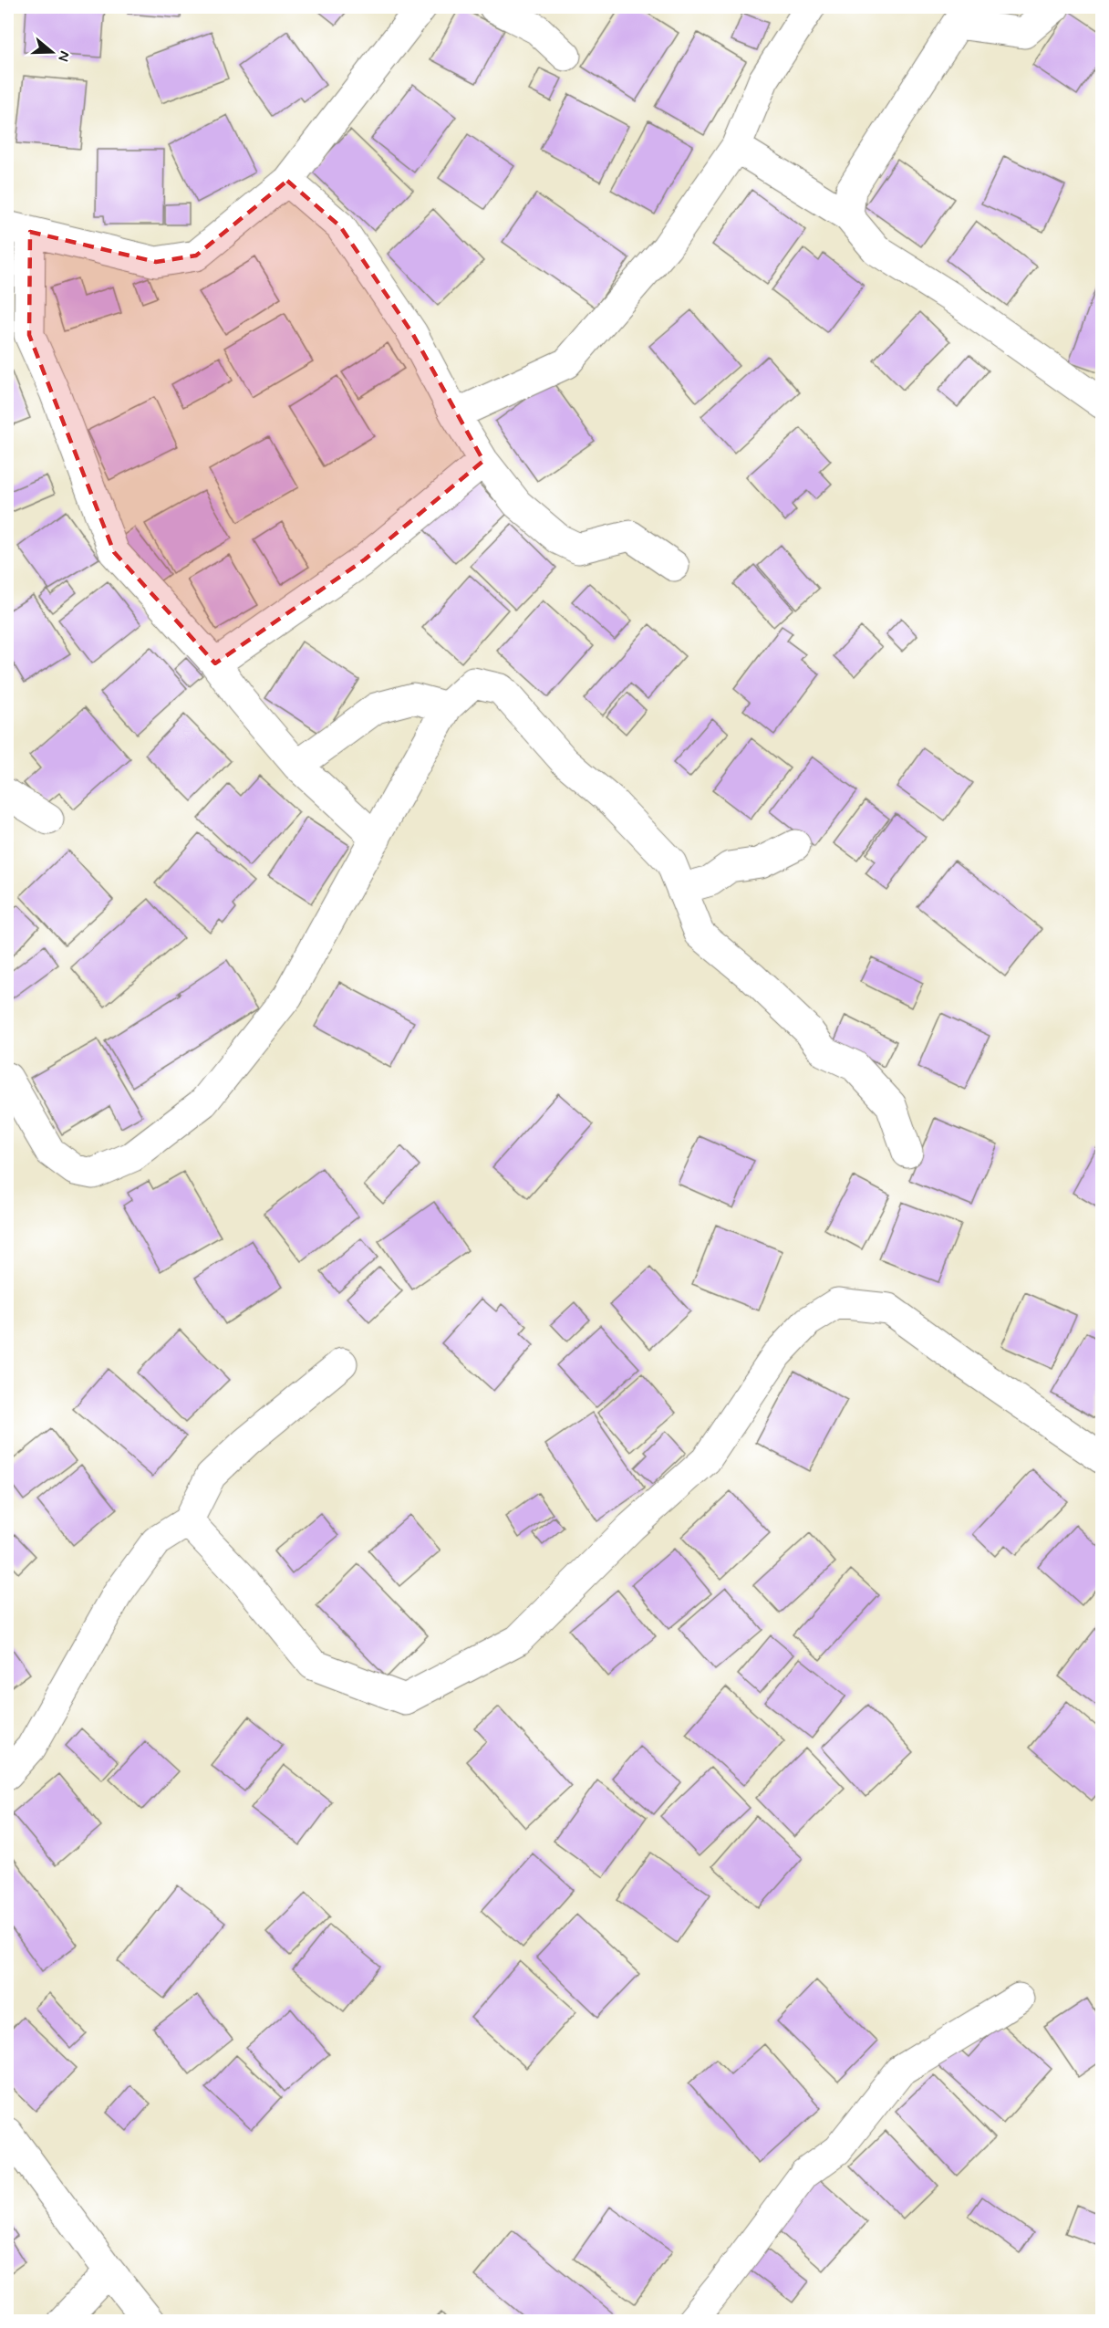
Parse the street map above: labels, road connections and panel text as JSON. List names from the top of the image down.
{
  "north": "right"
}
